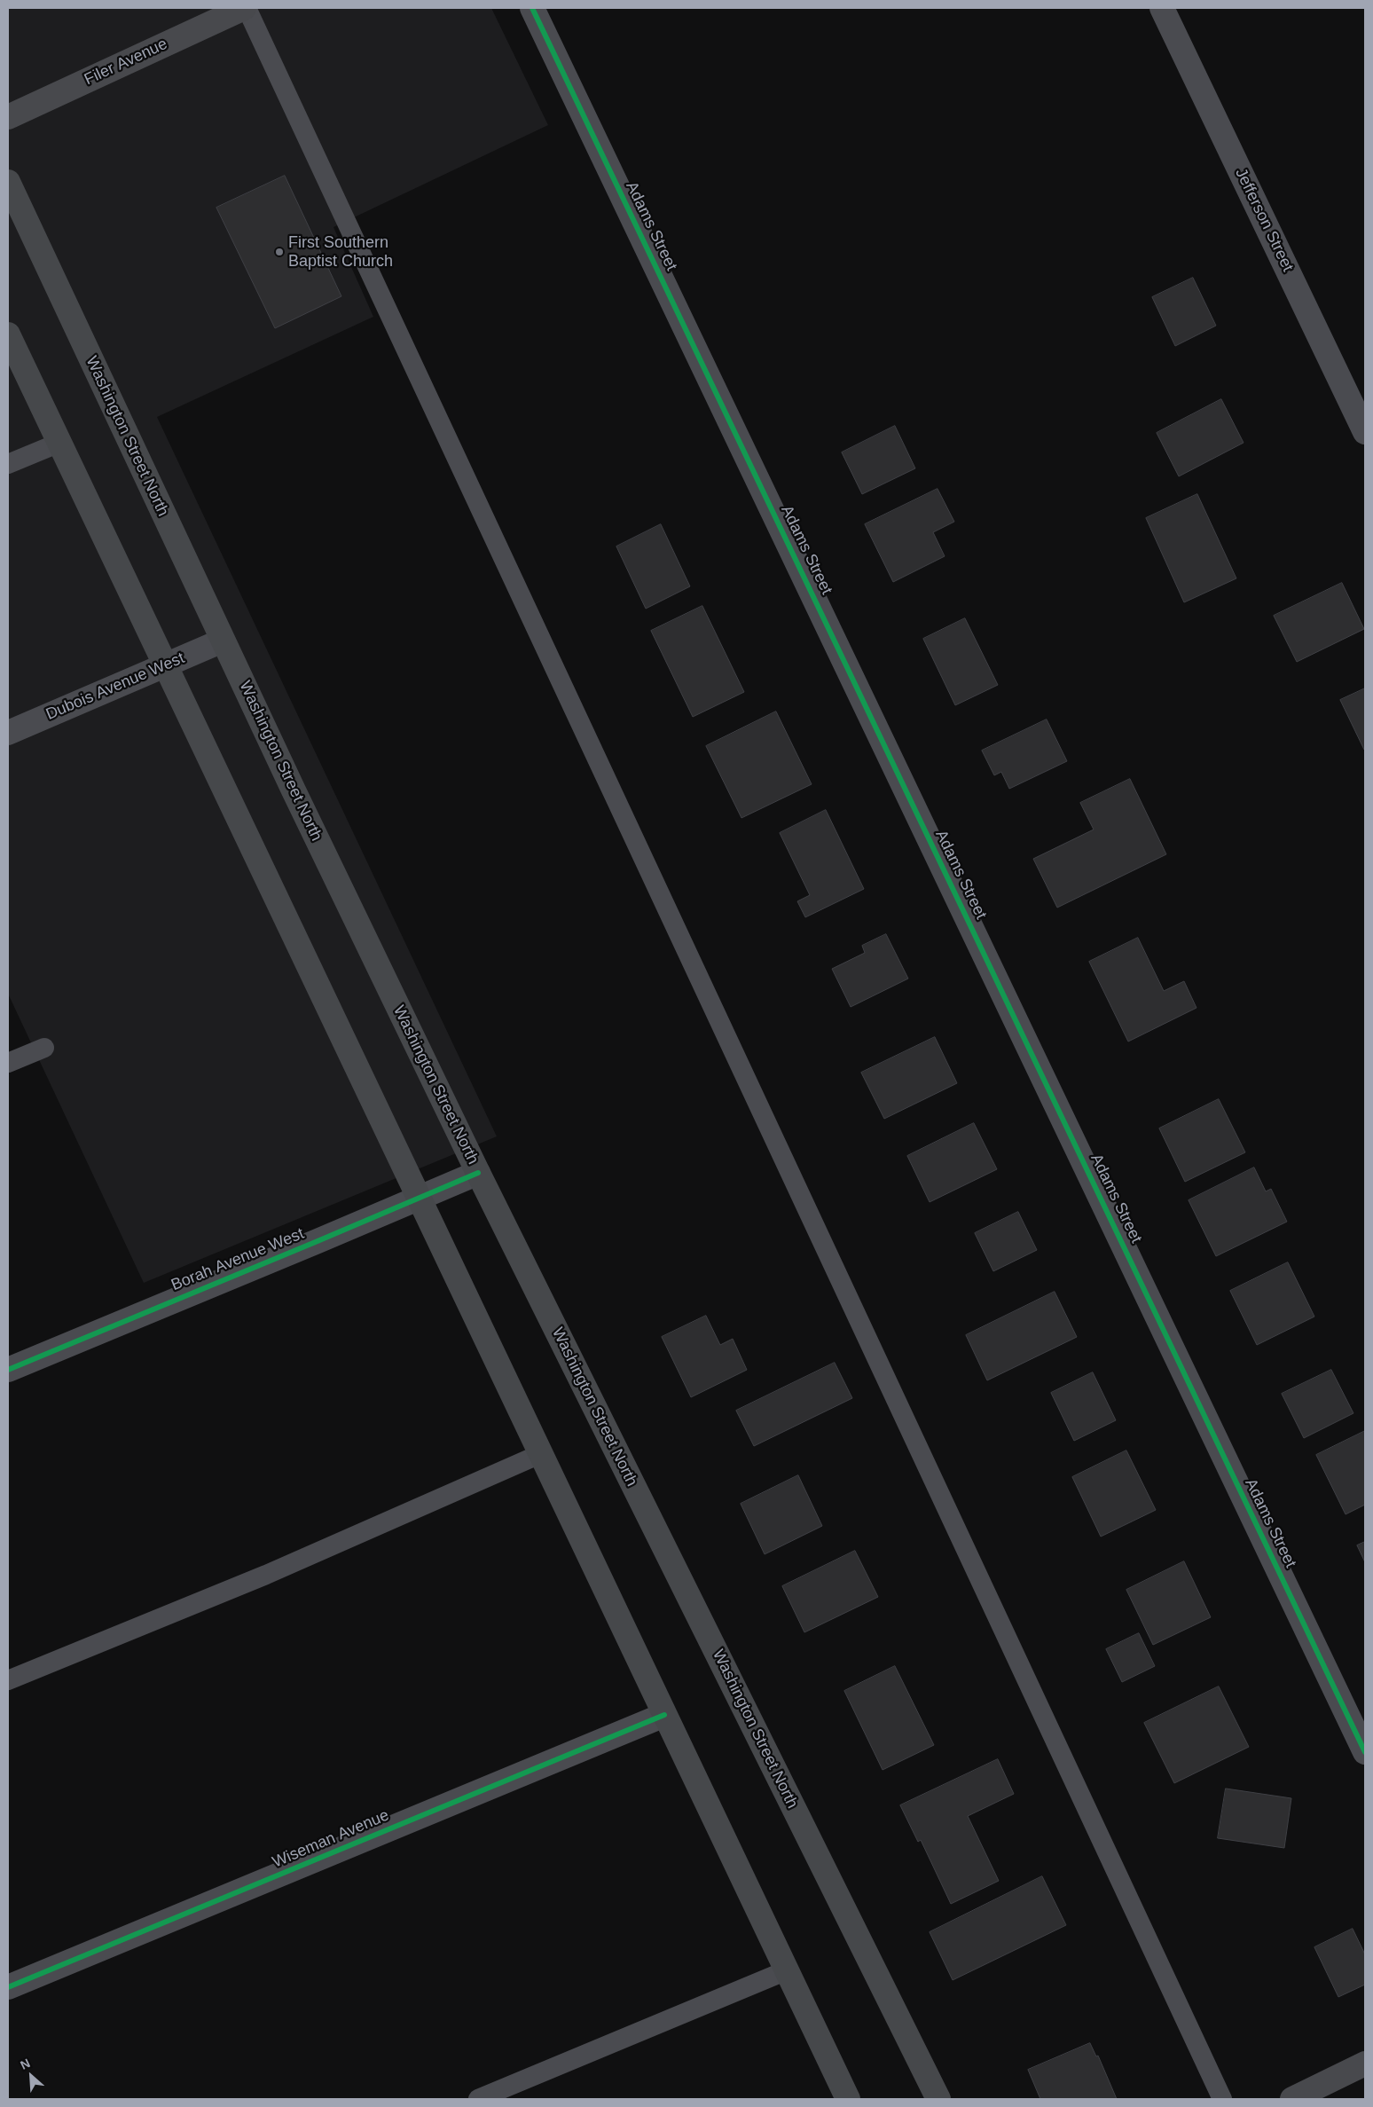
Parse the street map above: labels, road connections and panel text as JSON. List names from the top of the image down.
{
  "streets": {
    "main road": ["Washington Street North"],
    "street": [
      "Filer Avenue",
      "Jefferson Street",
      "Adams Street",
      "Dubois Avenue West",
      "Borah Avenue West",
      "Wiseman Avenue"
    ]
  },
  "crossings": [
    ["Washington Street North", "Dubois Avenue West"],
    ["Washington Street North", "Borah Avenue West"]
  ],
  "places": ["First Southern Baptist Church"],
  "north": "top left"
}
